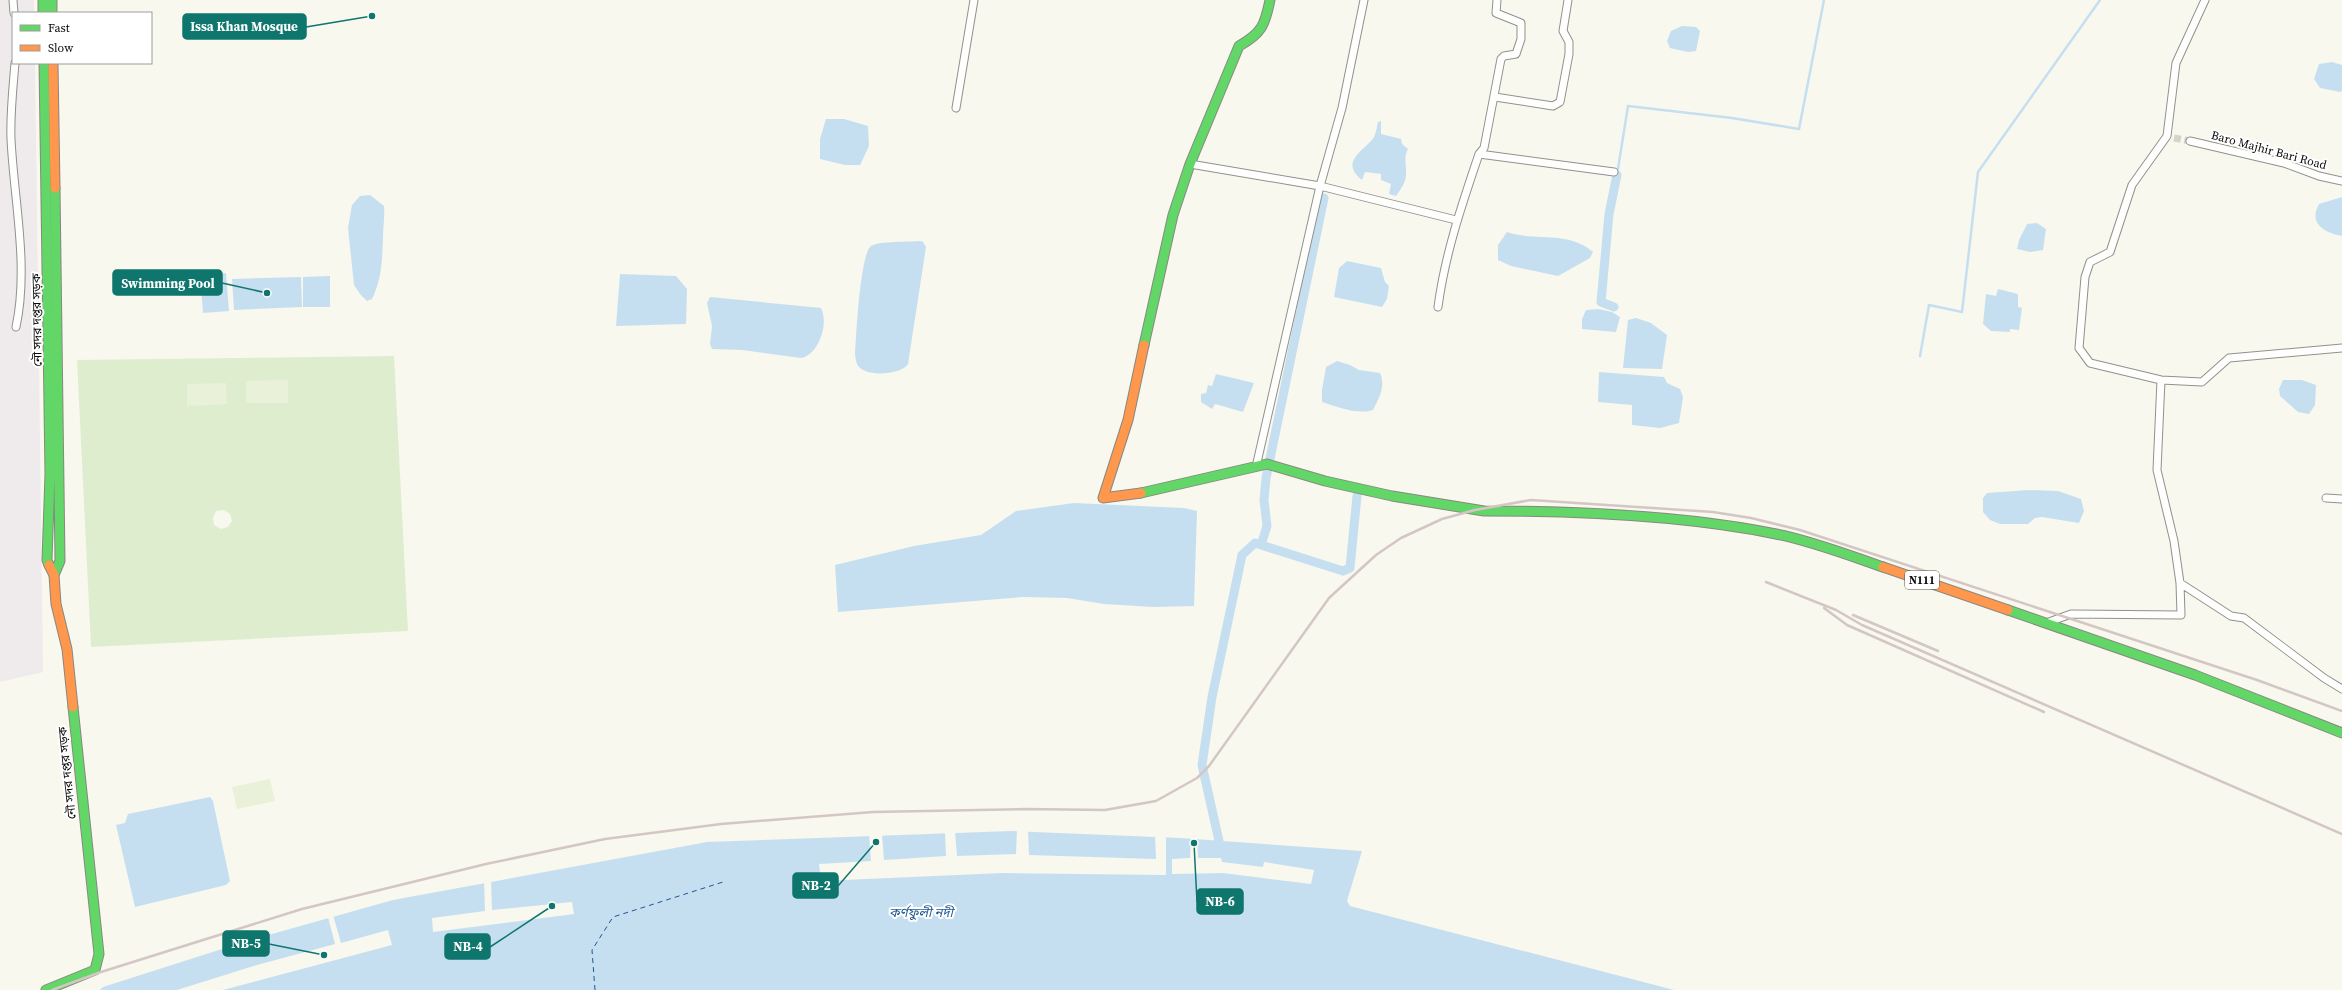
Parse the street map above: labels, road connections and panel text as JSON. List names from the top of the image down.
{
  "streets": {
    "main road": ["নৌ সদর দপ্তর সড়ক", "N111"],
    "street": ["Baro Majhir Bari Road"]
  },
  "water": ["কর্ণফুলী নদী"],
  "places": [
    "Issa Khan Mosque",
    "Swimming Pool",
    "NB-2",
    "NB-6",
    "NB-4",
    "NB-5"
  ],
  "legend": ["Fast", "Slow"]
}
